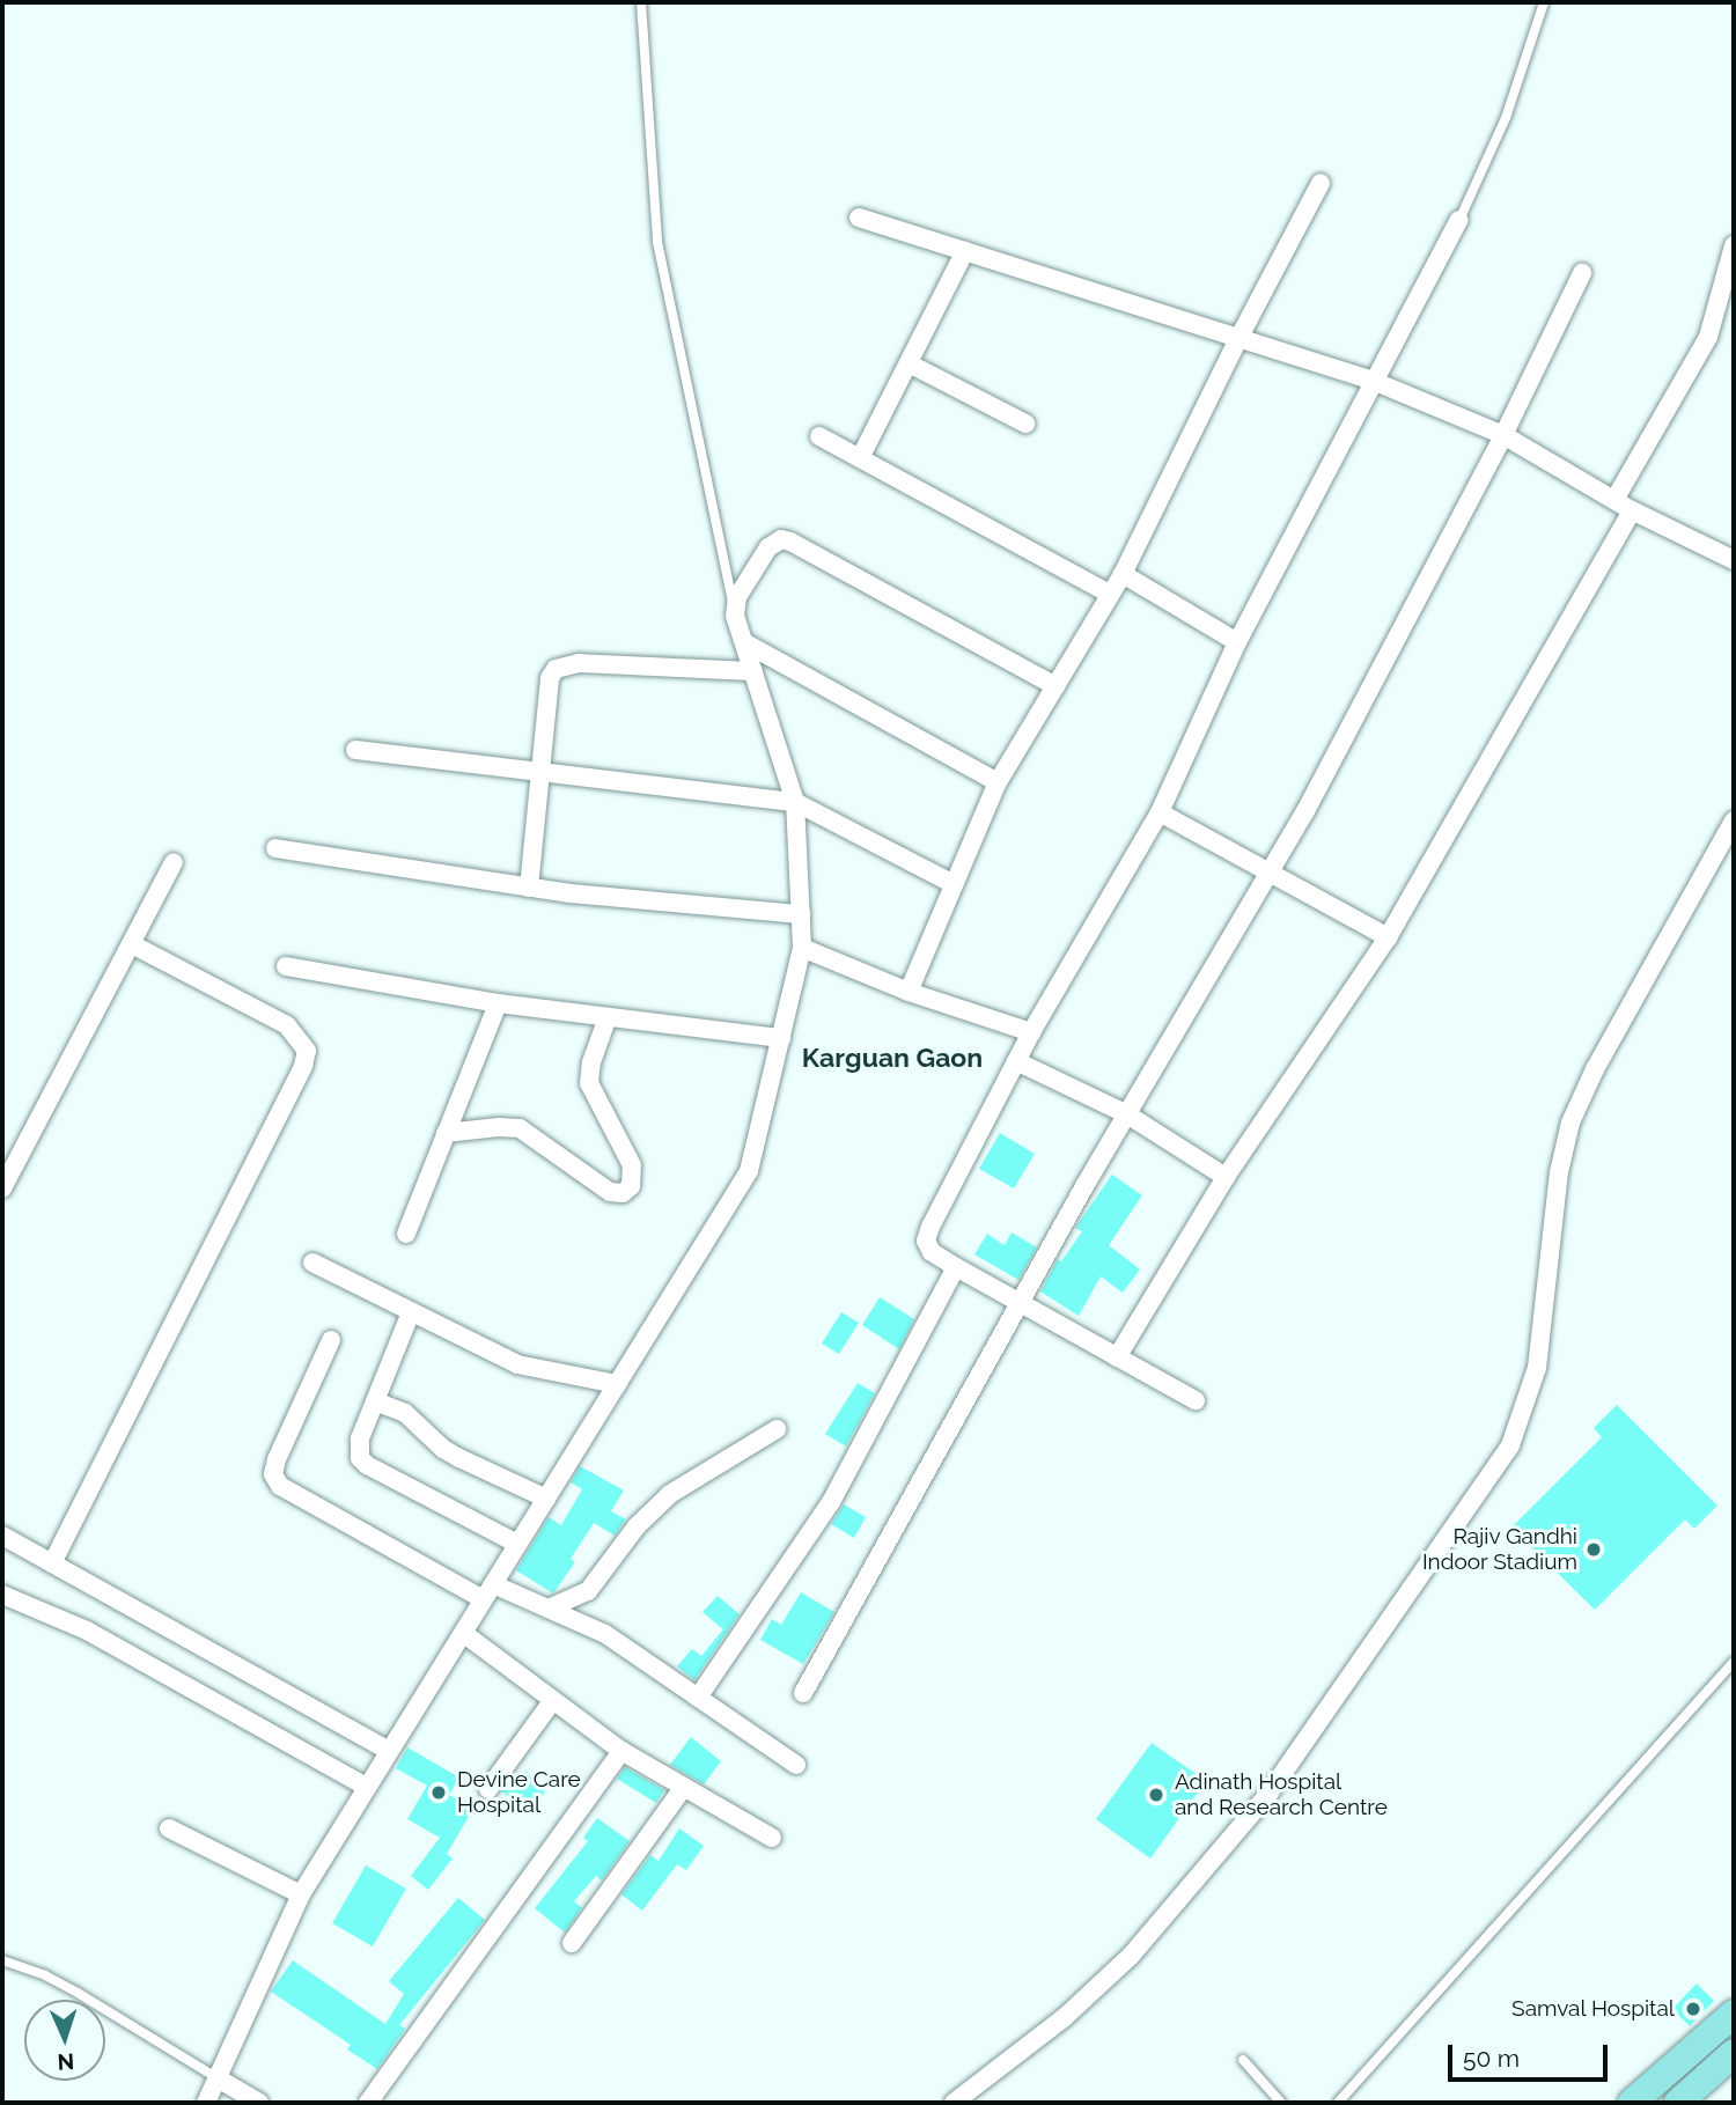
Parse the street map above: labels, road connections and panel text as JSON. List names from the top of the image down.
{
  "districts": ["Karguan Gaon"],
  "places": [
    "Rajiv Gandhi Indoor Stadium",
    "Devine Care Hospital",
    "Adinath Hospital and Research Centre",
    "Samval Hospital"
  ],
  "scale_bar": "50 m",
  "north": "bottom"
}
